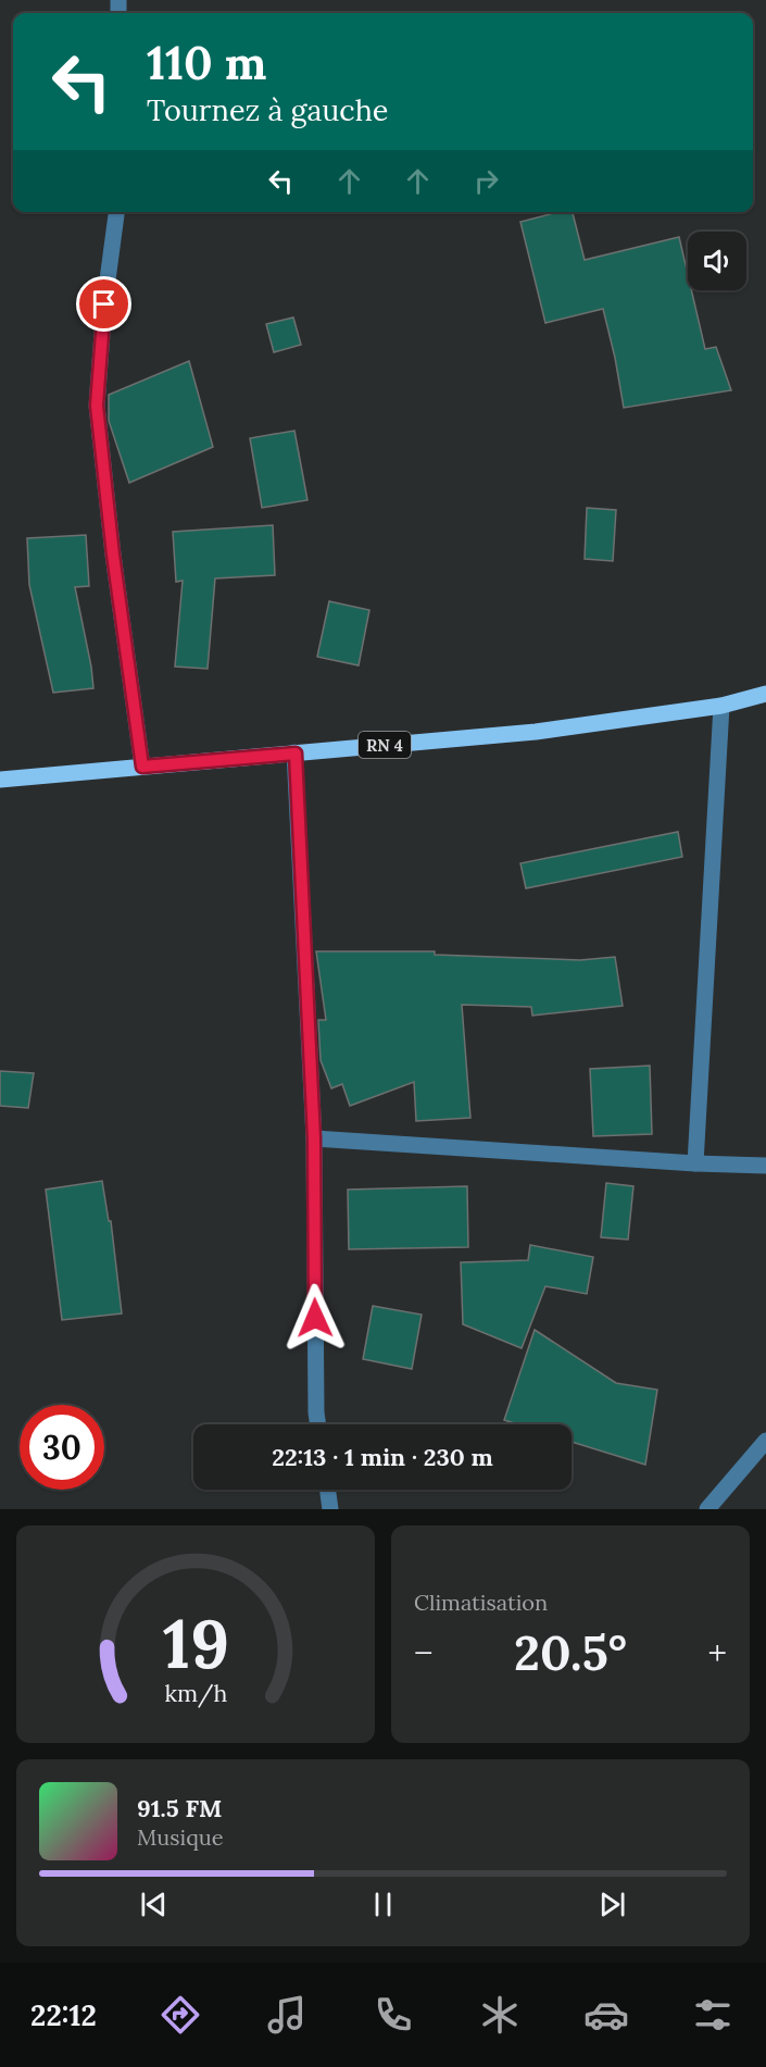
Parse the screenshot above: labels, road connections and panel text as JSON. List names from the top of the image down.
{
  "streets": {
    "main road": ["RN 4"]
  },
  "page": {
    "turn": ["110 m", "Tournez à gauche"],
    "limit": "30",
    "trip": "22:13 · 1 min · 230 m",
    "tile": "Climatisation",
    "heat": ["−", "20.5°", "+"],
    "song": ["91.5 FM", "Musique"],
    "tabs": "22:12",
    "gauge": ["19", "km/h"]
  }
}
